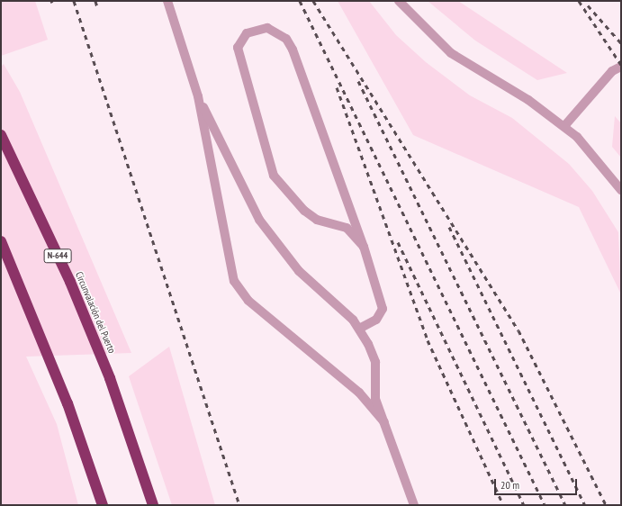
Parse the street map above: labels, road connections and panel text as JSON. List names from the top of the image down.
{
  "streets": {
    "highway": ["N-644", "Circunvalación del Puerto"]
  },
  "scale_bar": "20 m"
}
